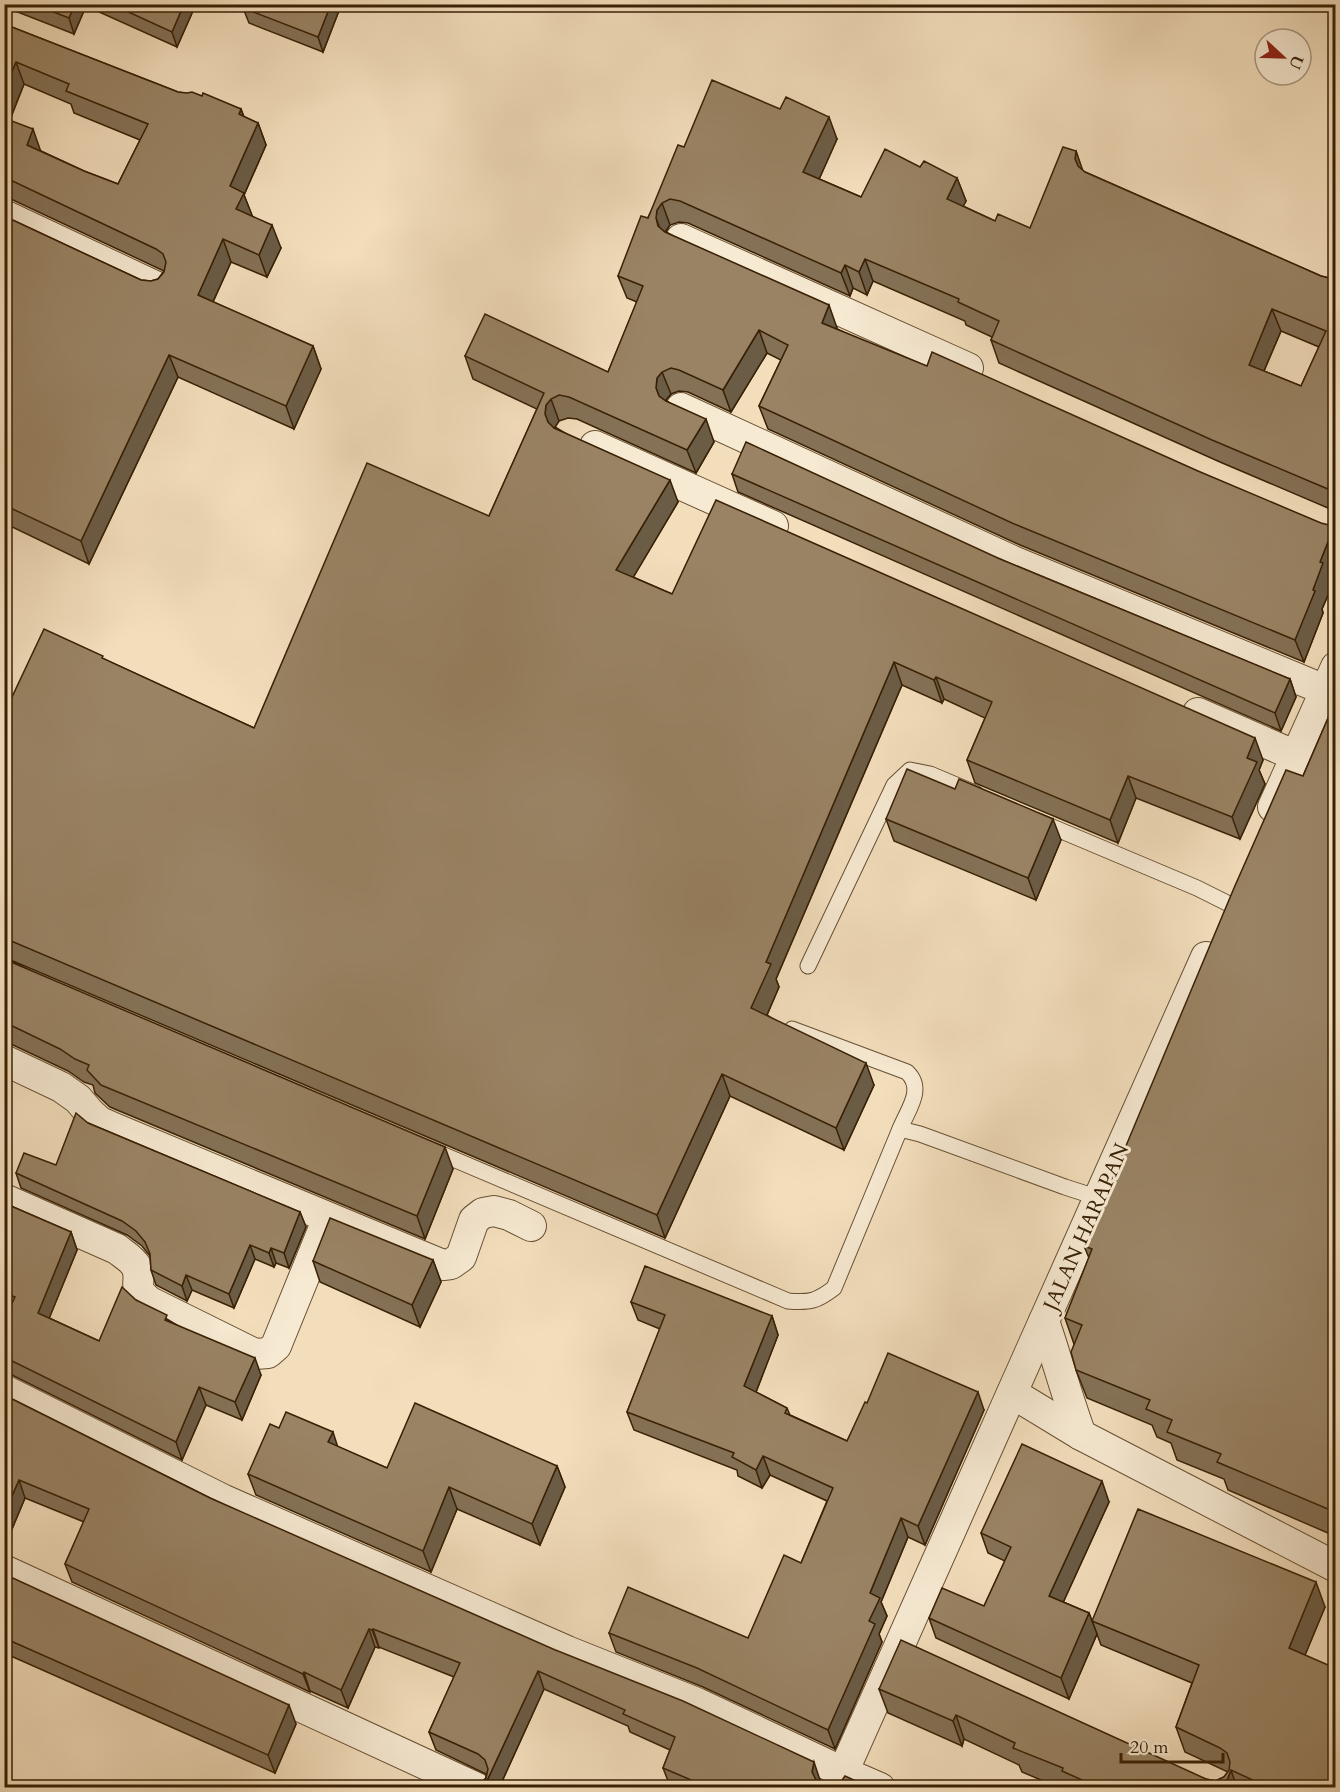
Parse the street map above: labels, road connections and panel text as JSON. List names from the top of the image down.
{
  "streets": {
    "street": ["JALAN HARAPAN"]
  },
  "scale_bar": "20 m",
  "north": "right"
}
